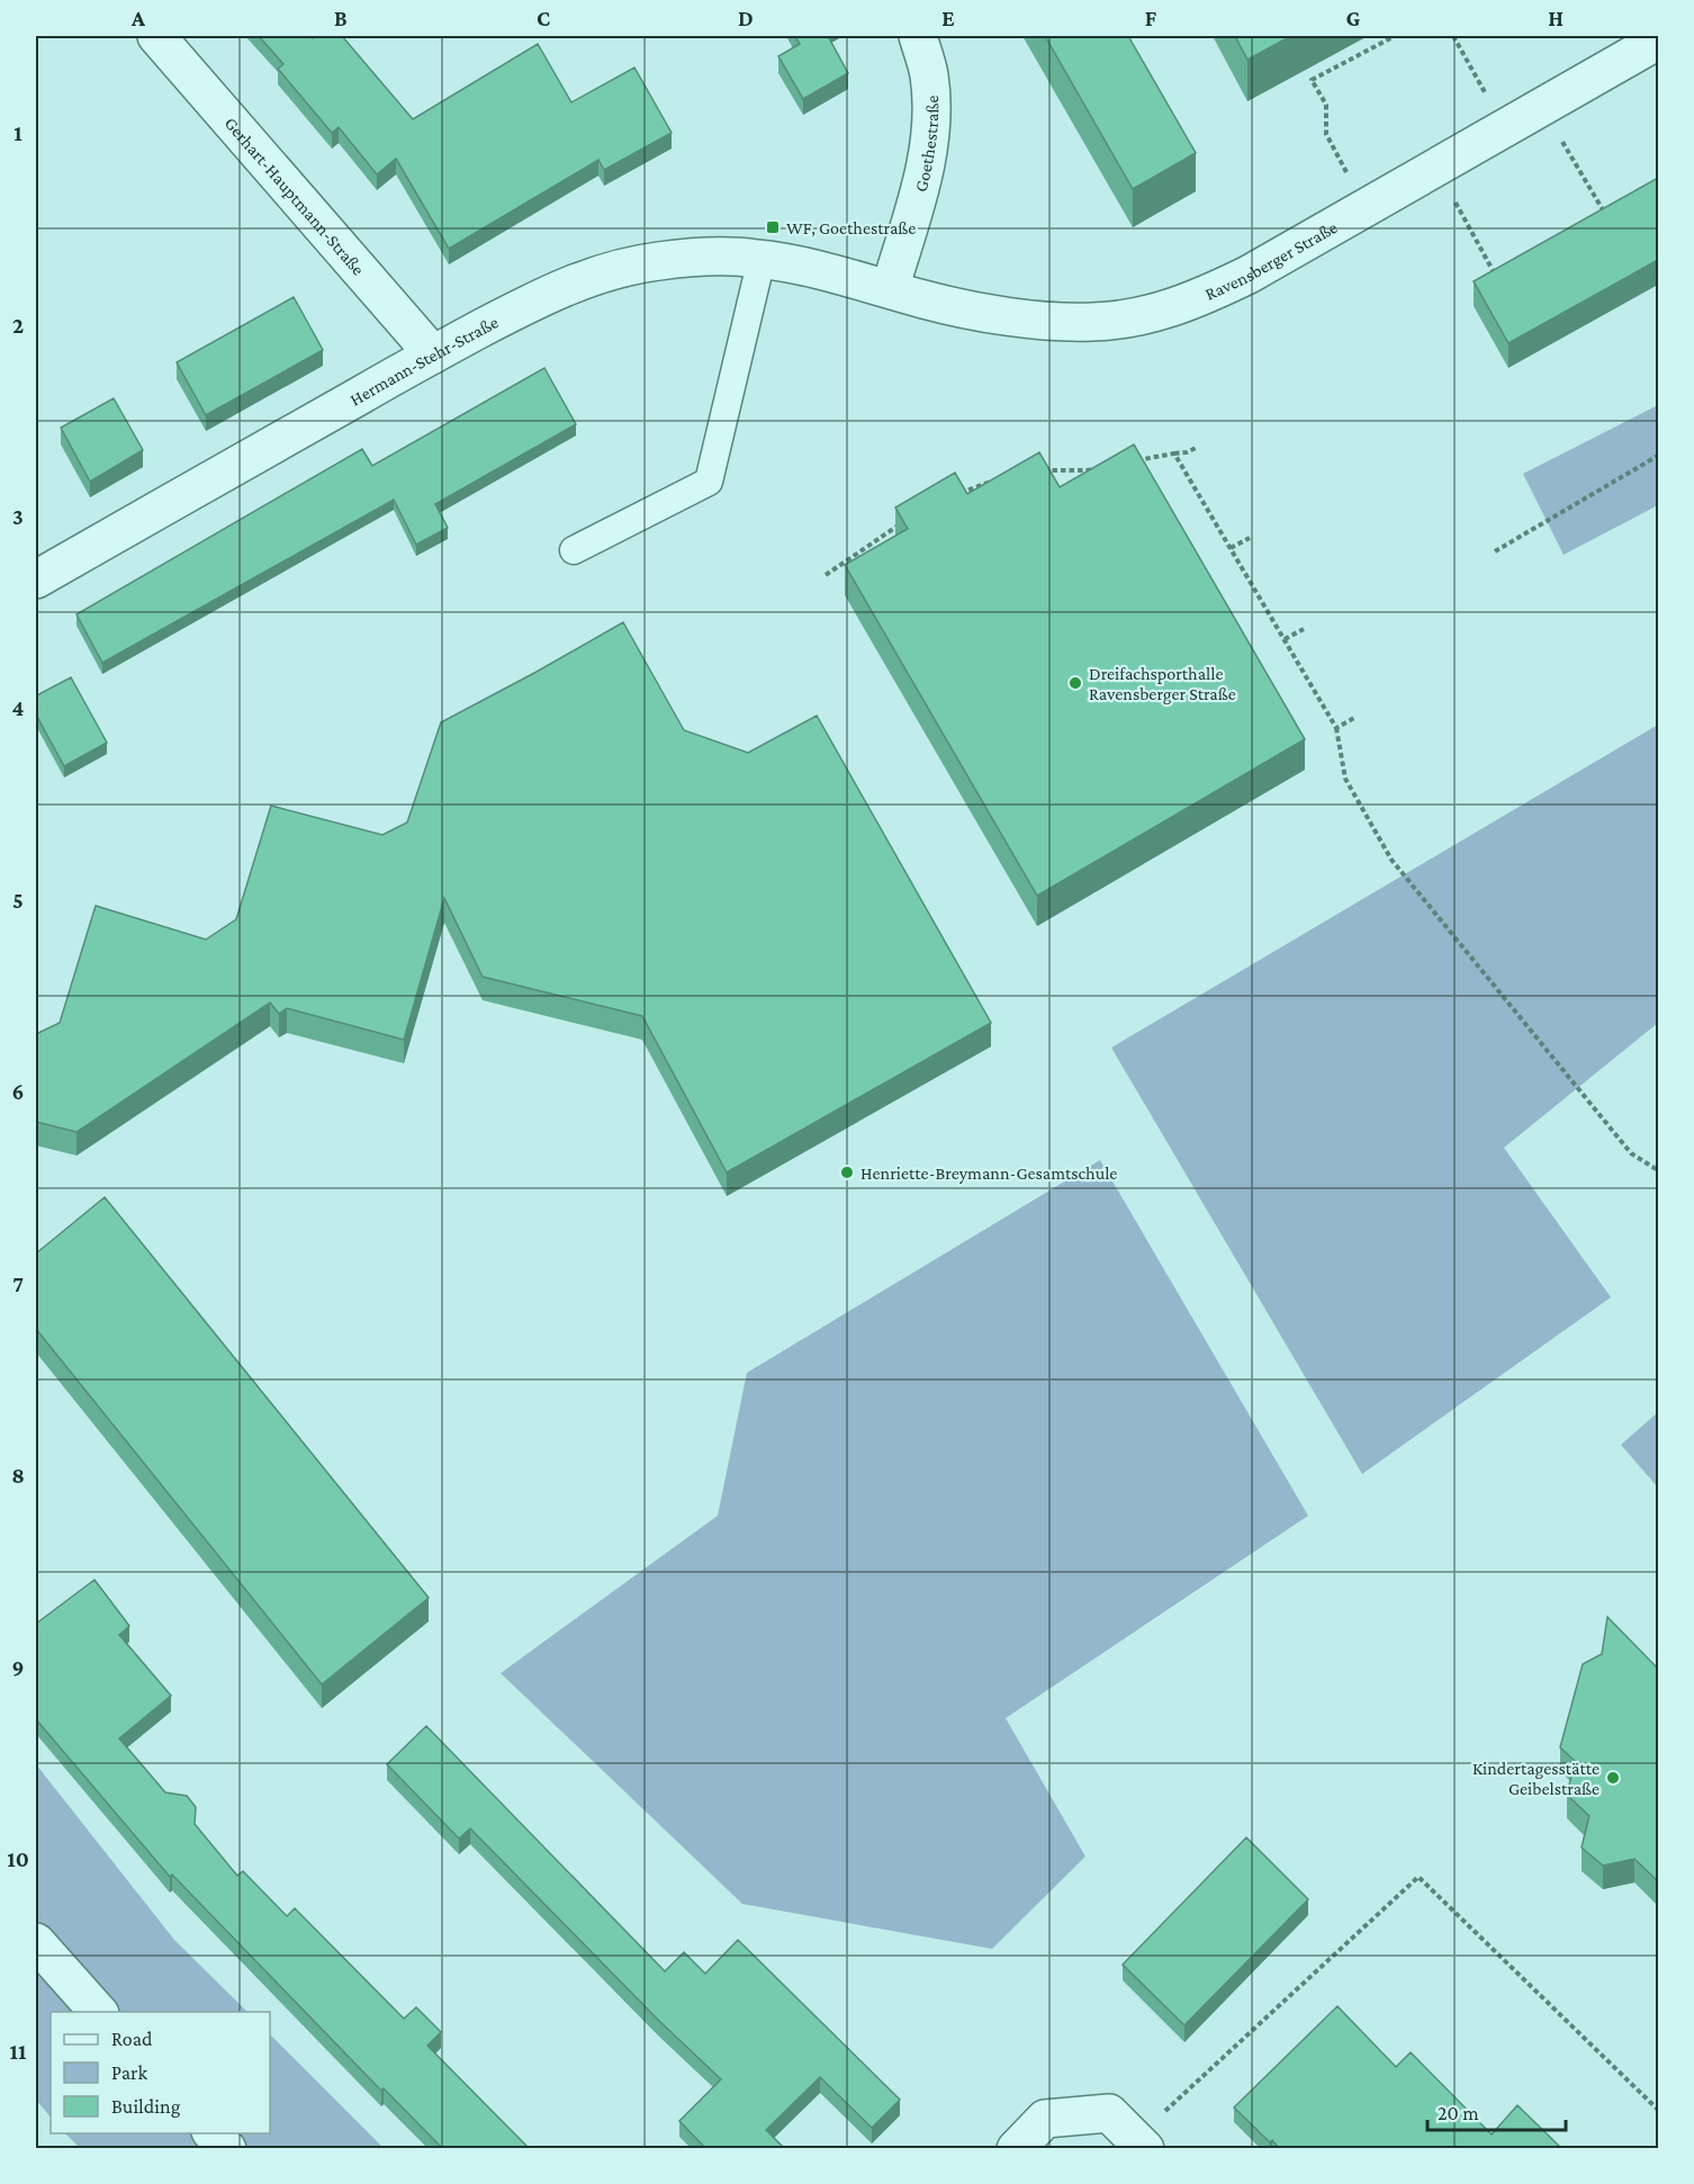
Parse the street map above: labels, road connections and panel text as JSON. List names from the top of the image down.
{
  "streets": {
    "street": [
      "Goethestraße",
      "Gerhart-Hauptmann-Straße",
      "Ravensberger Straße",
      "Hermann-Stehr-Straße"
    ]
  },
  "crossings": [
    ["Goethestraße", "Ravensberger Straße"],
    ["Gerhart-Hauptmann-Straße", "Hermann-Stehr-Straße"],
    ["Ravensberger Straße", "Hermann-Stehr-Straße"]
  ],
  "places": {
    "transit": ["WF, Goethestraße"],
    "other": ["Dreifachsporthalle Ravensberger Straße", "Henriette-Breymann-Gesamtschule", "Kindertagesstätte Geibelstraße"]
  },
  "legend": ["Road", "Park", "Building"],
  "scale_bar": "20 m",
  "grid": {
    "columns": [
      "A",
      "B",
      "C",
      "D",
      "E",
      "F",
      "G",
      "H"
    ],
    "rows": [
      "1",
      "2",
      "3",
      "4",
      "5",
      "6",
      "7",
      "8",
      "9",
      "10",
      "11"
    ]
  }
}
